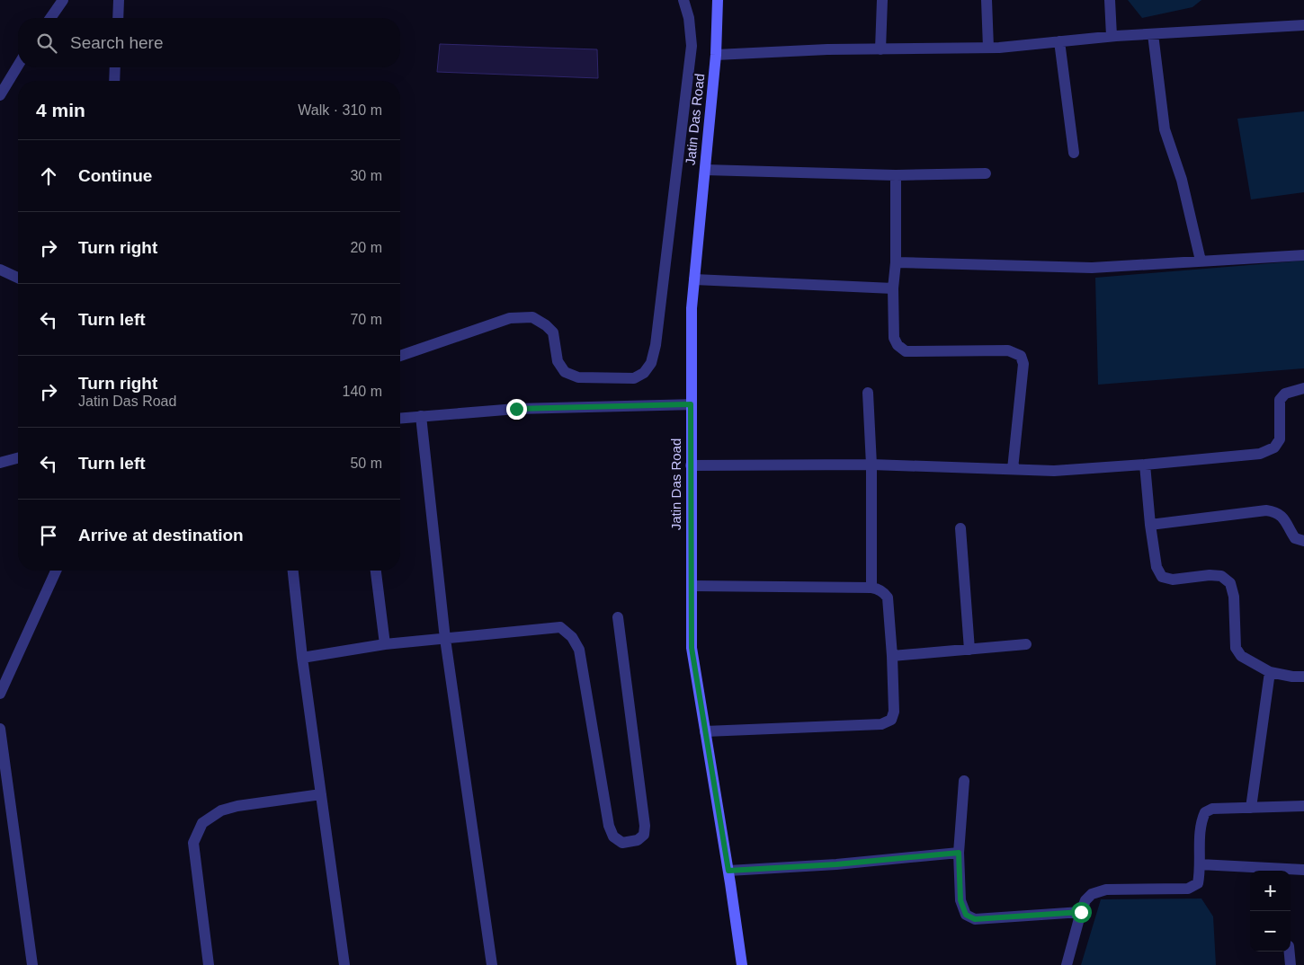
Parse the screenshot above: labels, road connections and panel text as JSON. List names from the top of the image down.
{
  "streets": {
    "street": ["Jatin Das Road"]
  },
  "page": {
    "search": "Search here",
    "heading": ["4 min", "Walk · 310 m"],
    "list": [
      ["Continue", "30 m"],
      ["Turn right", "20 m"],
      ["Turn left", "70 m"],
      ["Turn right", "Jatin Das Road", "140 m"],
      ["Turn left", "50 m"],
      "Arrive at destination"
    ],
    "map_buttons": ["+", "−"]
  }
}
